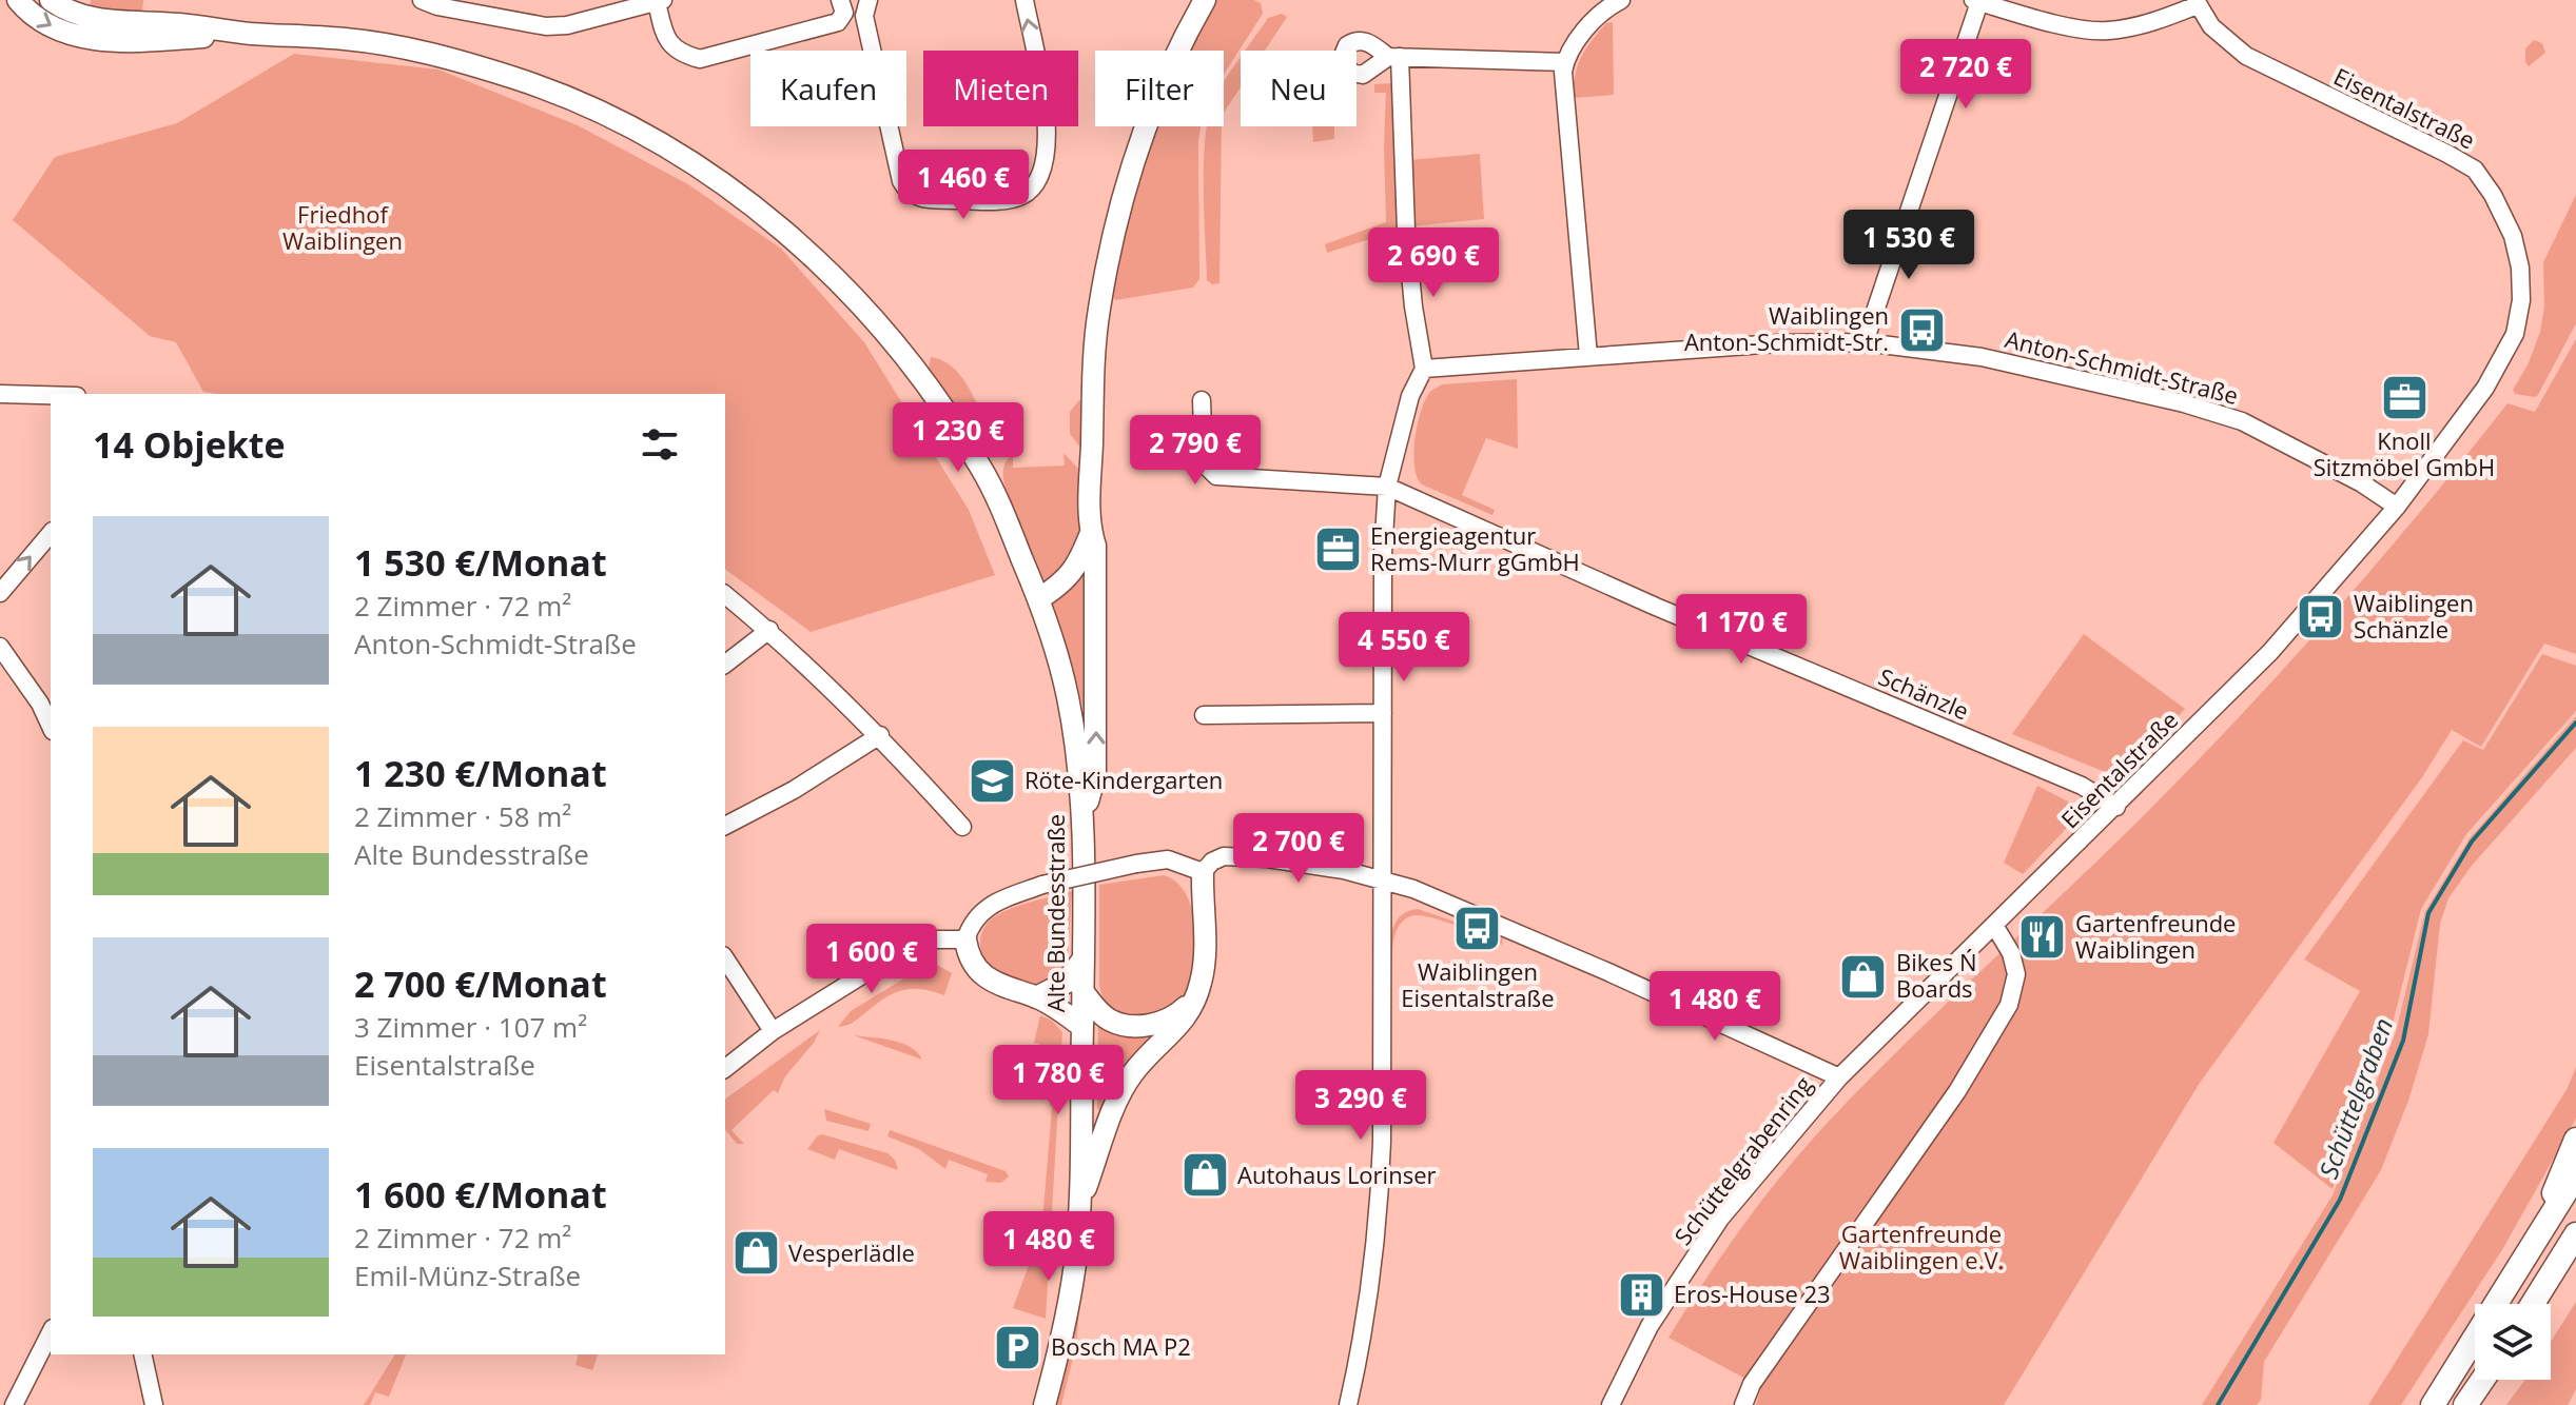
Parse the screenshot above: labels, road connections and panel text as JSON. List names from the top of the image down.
{
  "streets": {
    "main road": ["Alte Bundesstraße"],
    "street": [
      "Eisentalstraße",
      "Anton-Schmidt-Straße",
      "Schänzle",
      "Schüttelgrabenring"
    ]
  },
  "crossings": [
    ["Eisentalstraße", "Anton-Schmidt-Straße"],
    ["Eisentalstraße", "Schänzle"],
    ["Eisentalstraße", "Schüttelgrabenring"]
  ],
  "water": ["Schüttelgraben"],
  "parks": ["Friedhof Waiblingen", "Gartenfreunde Waiblingen e.V."],
  "places": {
    "bus stop": ["Waiblingen Anton-Schmidt-Str.", "Waiblingen Schänzle", "Waiblingen Eisentalstraße"],
    "office": ["Knoll Sitzmöbel GmbH", "Energieagentur Rems-Murr gGmbH"],
    "school or university": ["Röte-Kindergarten"],
    "restaurant": ["Gartenfreunde Waiblingen"],
    "shop": ["Bikes Ń Boards", "Autohaus Lorinser", "Vesperlädle"],
    "building": ["Eros-House 23"],
    "parking": ["Bosch MA P2"]
  },
  "page": {
    "price": [
      "2 720 €",
      "1 460 €",
      "1 530 €",
      "2 690 €",
      "1 230 €",
      "2 790 €",
      "1 170 €",
      "4 550 €",
      "2 700 €",
      "1 600 €",
      "1 480 €",
      "1 780 €",
      "3 290 €",
      "1 480 €"
    ],
    "chip": [
      "Kaufen",
      "Mieten",
      "Filter",
      "Neu"
    ],
    "heading": "14 Objekte",
    "list": [
      {
        "name": "1 530 €/Monat",
        "note": "2 Zimmer · 72 m² · Anton-Schmidt-Straße"
      },
      {
        "name": "1 230 €/Monat",
        "note": "2 Zimmer · 58 m² · Alte Bundesstraße"
      },
      {
        "name": "2 700 €/Monat",
        "note": "3 Zimmer · 107 m² · Eisentalstraße"
      },
      {
        "name": "1 600 €/Monat",
        "note": "2 Zimmer · 72 m² · Emil-Münz-Straße"
      }
    ]
  }
}
